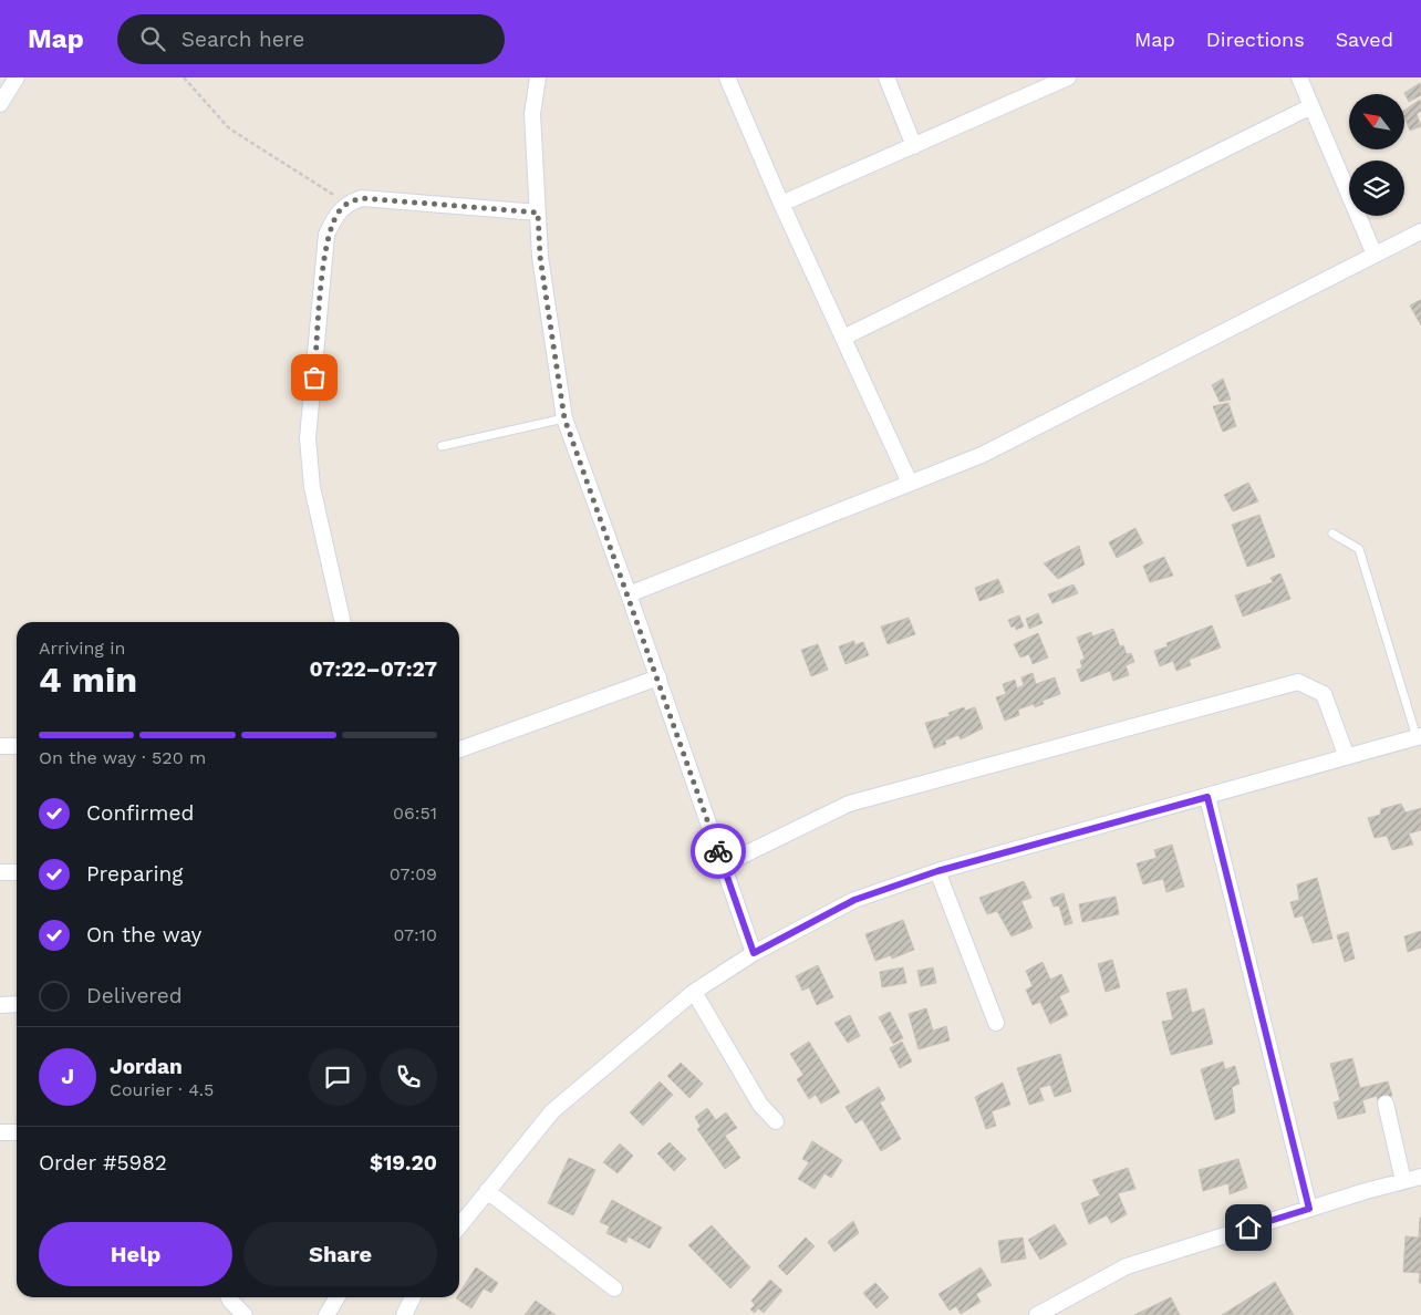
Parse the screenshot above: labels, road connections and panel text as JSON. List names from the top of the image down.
{
  "north": "top left",
  "page": {
    "header": "Map",
    "search": "Search here",
    "nav": ["Map", "Directions", "Saved"],
    "heading": ["4 min", "Arriving in", "07:22–07:27"],
    "panel": [
      "Jordan",
      "Courier · 4.5",
      "Order #5982",
      "$19.20"
    ],
    "bar": "On the way · 520 m",
    "list": [
      ["Confirmed", "06:51"],
      ["Preparing", "07:09"],
      ["On the way", "07:10"],
      "Delivered"
    ],
    "round": "J",
    "buttons": ["Help", "Share"]
  }
}
